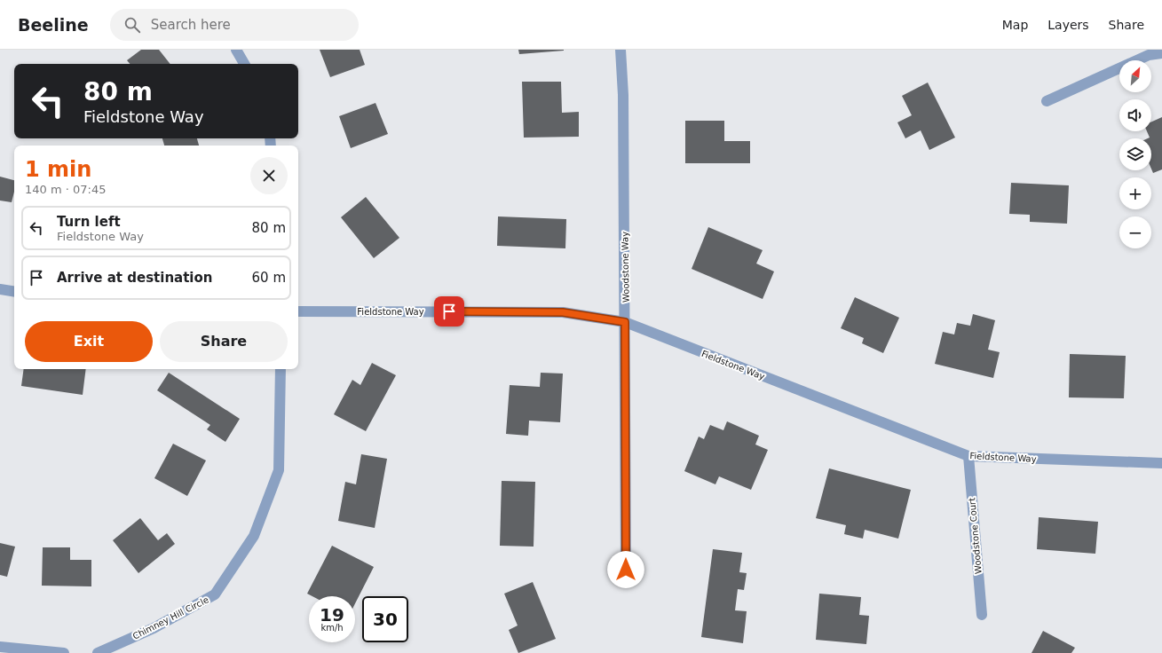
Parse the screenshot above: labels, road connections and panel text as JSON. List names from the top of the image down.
{
  "streets": {
    "street": [
      "Woodstone Way",
      "Fieldstone Way",
      "Woodstone Court",
      "Chimney Hill Circle"
    ]
  },
  "crossings": [
    ["Woodstone Way", "Fieldstone Way"],
    ["Fieldstone Way", "Woodstone Court"]
  ],
  "north": "top right",
  "page": {
    "header": "Beeline",
    "search": "Search here",
    "nav": ["Map", "Layers", "Share"],
    "map_buttons": ["+", "−"],
    "turn": ["80 m", "Fieldstone Way"],
    "heading": ["1 min", "140 m · 07:45"],
    "list": [
      {
        "name": "Turn left",
        "note": "Fieldstone Way",
        "value": "80 m"
      },
      {
        "name": "Arrive at destination",
        "value": "60 m"
      }
    ],
    "buttons": ["Exit", "Share"],
    "speed": "19 km/h",
    "limit": "30"
  }
}
